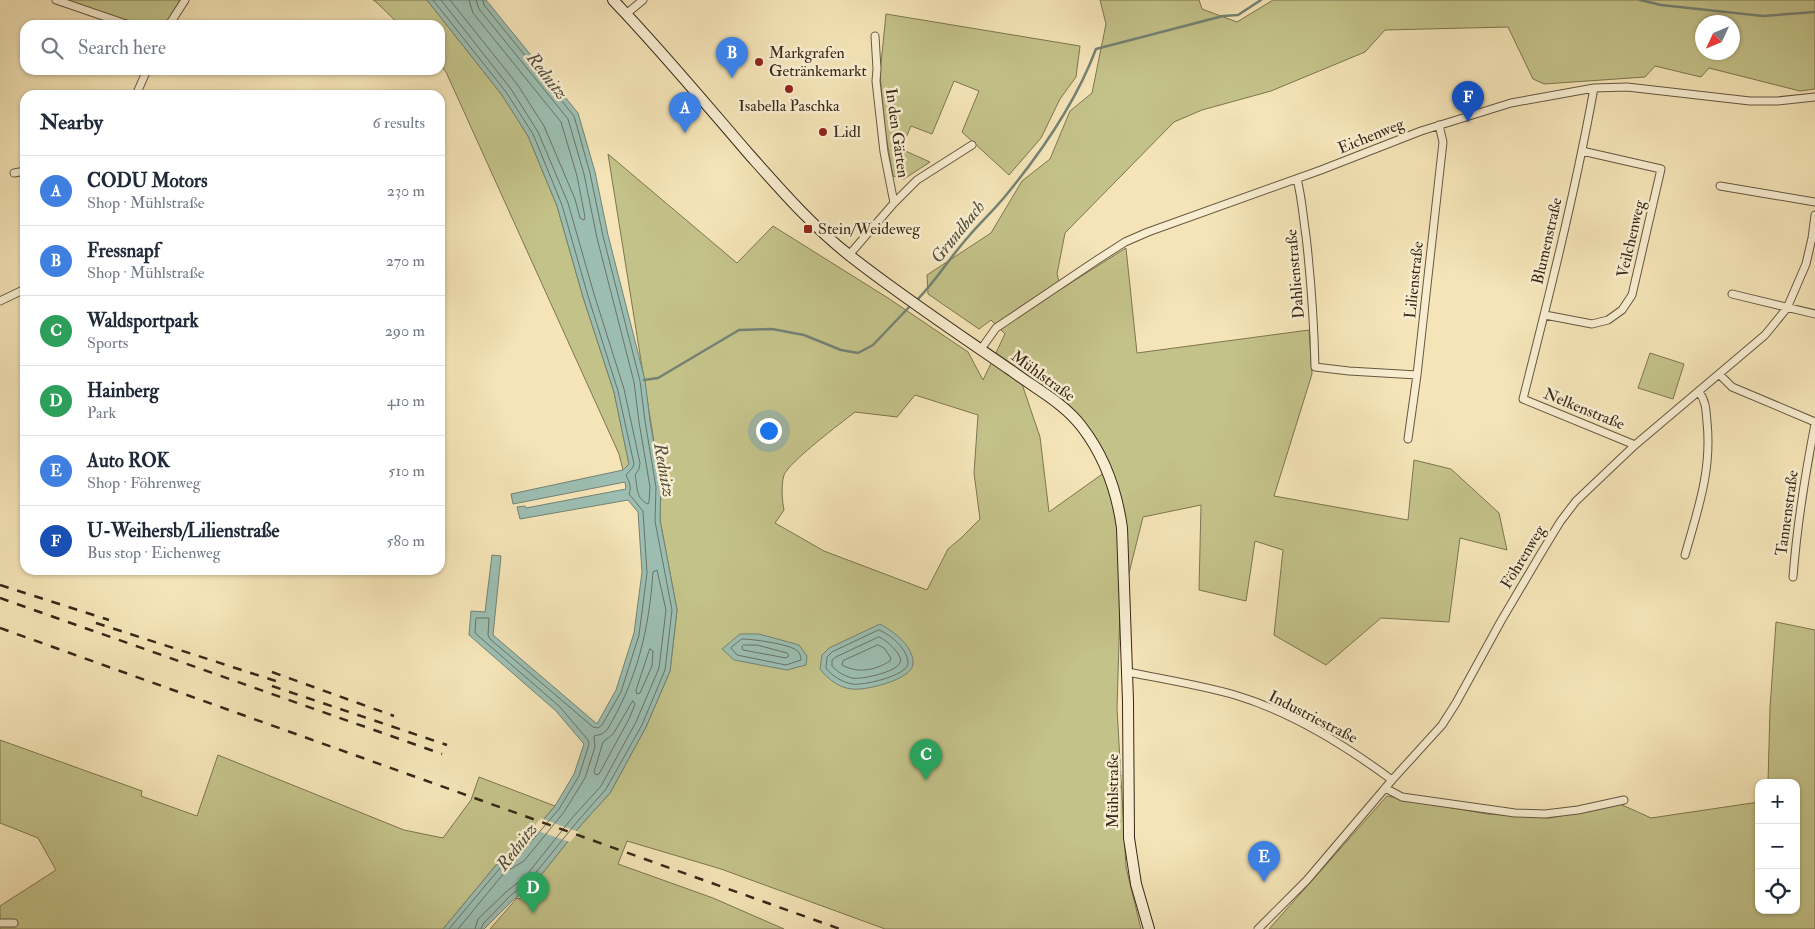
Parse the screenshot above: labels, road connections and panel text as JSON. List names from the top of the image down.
{
  "streets": {
    "street": [
      "In den Gärten",
      "Eichenweg",
      "Veilchenweg",
      "Blumenstraße",
      "Dahlienstraße",
      "Lilienstraße",
      "Mühlstraße",
      "Nelkenstraße",
      "Tannenstraße",
      "Föhrenweg",
      "Industriestraße"
    ]
  },
  "crossings": [
    ["Eichenweg", "Blumenstraße"],
    ["Eichenweg", "Dahlienstraße"],
    ["Eichenweg", "Lilienstraße"],
    ["Eichenweg", "Mühlstraße"],
    ["Veilchenweg", "Blumenstraße"],
    ["Blumenstraße", "Nelkenstraße"],
    ["Dahlienstraße", "Lilienstraße"],
    ["Mühlstraße", "Industriestraße"],
    ["Nelkenstraße", "Föhrenweg"],
    ["Föhrenweg", "Industriestraße"]
  ],
  "water": ["Rednitz", "Grundbach"],
  "places": {
    "other": ["Markgrafen Getränkemarkt", "Isabella Paschka", "Lidl"],
    "transit": ["Stein/Weideweg"]
  },
  "north": "bottom left",
  "page": {
    "search": "Search here",
    "pins": [
      "B",
      "F",
      "A",
      "C",
      "E",
      "D"
    ],
    "heading": ["Nearby", "6 results"],
    "list": [
      {
        "mark": "A",
        "name": "CODU Motors",
        "note": "Shop · Mühlstraße",
        "value": "230 m"
      },
      {
        "mark": "B",
        "name": "Fressnapf",
        "note": "Shop · Mühlstraße",
        "value": "270 m"
      },
      {
        "mark": "C",
        "name": "Waldsportpark",
        "note": "Sports",
        "value": "290 m"
      },
      {
        "mark": "D",
        "name": "Hainberg",
        "note": "Park",
        "value": "410 m"
      },
      {
        "mark": "E",
        "name": "Auto ROK",
        "note": "Shop · Föhrenweg",
        "value": "510 m"
      },
      {
        "mark": "F",
        "name": "U-Weihersb/Lilienstraße",
        "note": "Bus stop · Eichenweg",
        "value": "580 m"
      }
    ],
    "map_buttons": ["+", "−"]
  }
}
